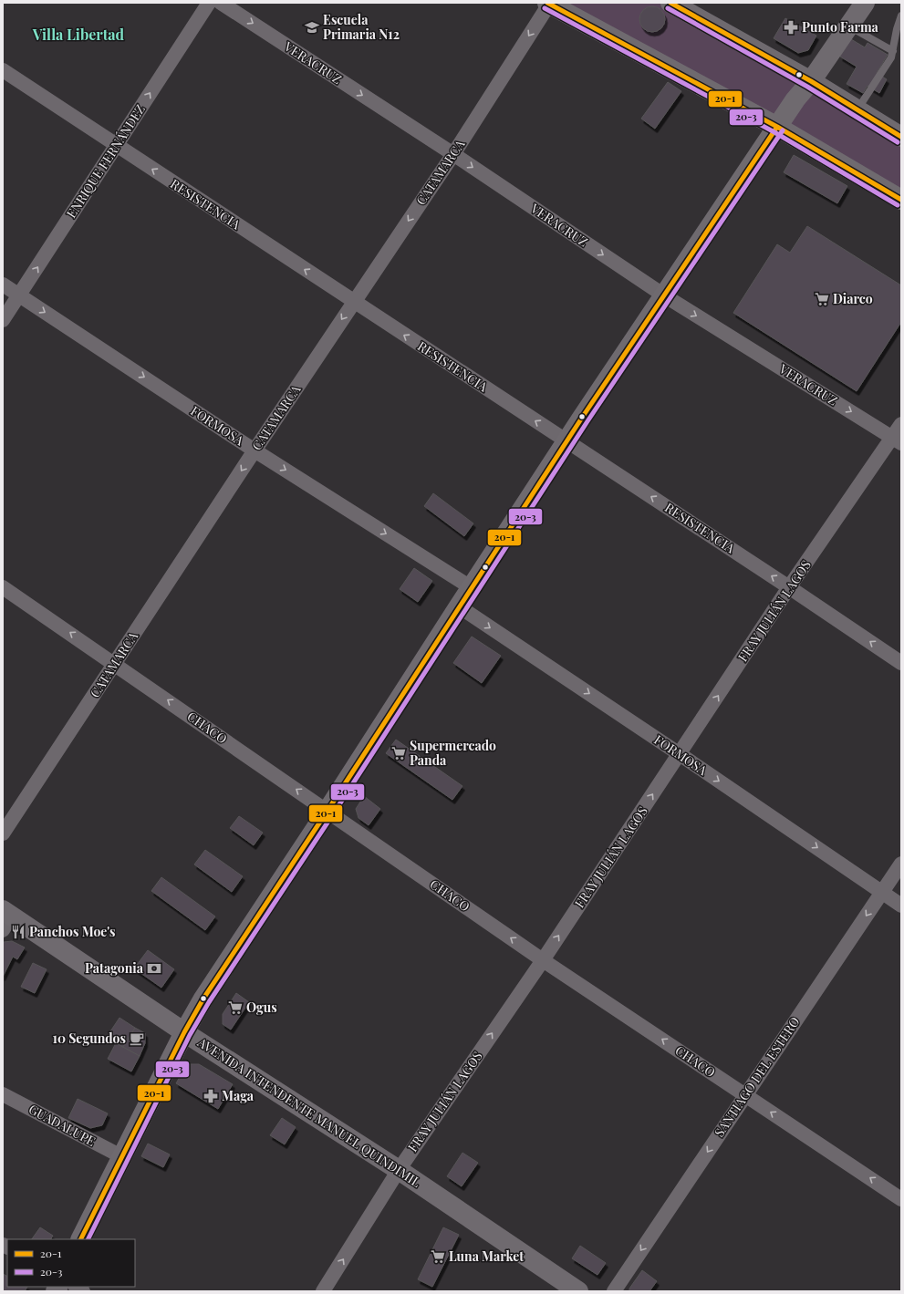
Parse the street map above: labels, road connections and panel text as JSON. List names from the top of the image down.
{
  "streets": {
    "main road": ["AVENIDA INTENDENTE MANUEL QUINDIMIL"],
    "street": [
      "VERACRUZ",
      "ENRIQUE FERNÁNDEZ",
      "CATAMARCA",
      "RESISTENCIA",
      "FORMOSA",
      "FRAY JULIÁN LAGOS",
      "CHACO",
      "SANTIAGO DEL ESTERO",
      "GUADALUPE"
    ]
  },
  "crossings": [
    ["VERACRUZ", "CATAMARCA"],
    ["VERACRUZ", "FRAY JULIÁN LAGOS"],
    ["ENRIQUE FERNÁNDEZ", "RESISTENCIA"],
    ["ENRIQUE FERNÁNDEZ", "FORMOSA"],
    ["CATAMARCA", "RESISTENCIA"],
    ["CATAMARCA", "FORMOSA"],
    ["CATAMARCA", "CHACO"],
    ["RESISTENCIA", "FRAY JULIÁN LAGOS"],
    ["FORMOSA", "FRAY JULIÁN LAGOS"],
    ["FORMOSA", "SANTIAGO DEL ESTERO"],
    ["FRAY JULIÁN LAGOS", "CHACO"],
    ["FRAY JULIÁN LAGOS", "AVENIDA INTENDENTE MANUEL QUINDIMIL"],
    ["CHACO", "SANTIAGO DEL ESTERO"]
  ],
  "one_way": [
    "VERACRUZ",
    "ENRIQUE FERNÁNDEZ",
    "CATAMARCA",
    "RESISTENCIA",
    "FORMOSA",
    "FRAY JULIÁN LAGOS",
    "CHACO",
    "SANTIAGO DEL ESTERO"
  ],
  "districts": ["Villa Libertad"],
  "places": {
    "school or university": ["Escuela Primaria N12"],
    "pharmacy": ["Punto Farma", "Maga"],
    "supermarket": [
      "Diarco",
      "Supermercado Panda",
      "Ogus",
      "Luna Market"
    ],
    "restaurant": ["Panchos Moe's"],
    "bank": ["Patagonia"],
    "cafe": ["10 Segundos"]
  },
  "lines": ["transit line 20-1", "transit line 20-3"],
  "legend": ["20-1", "20-3"]
}
